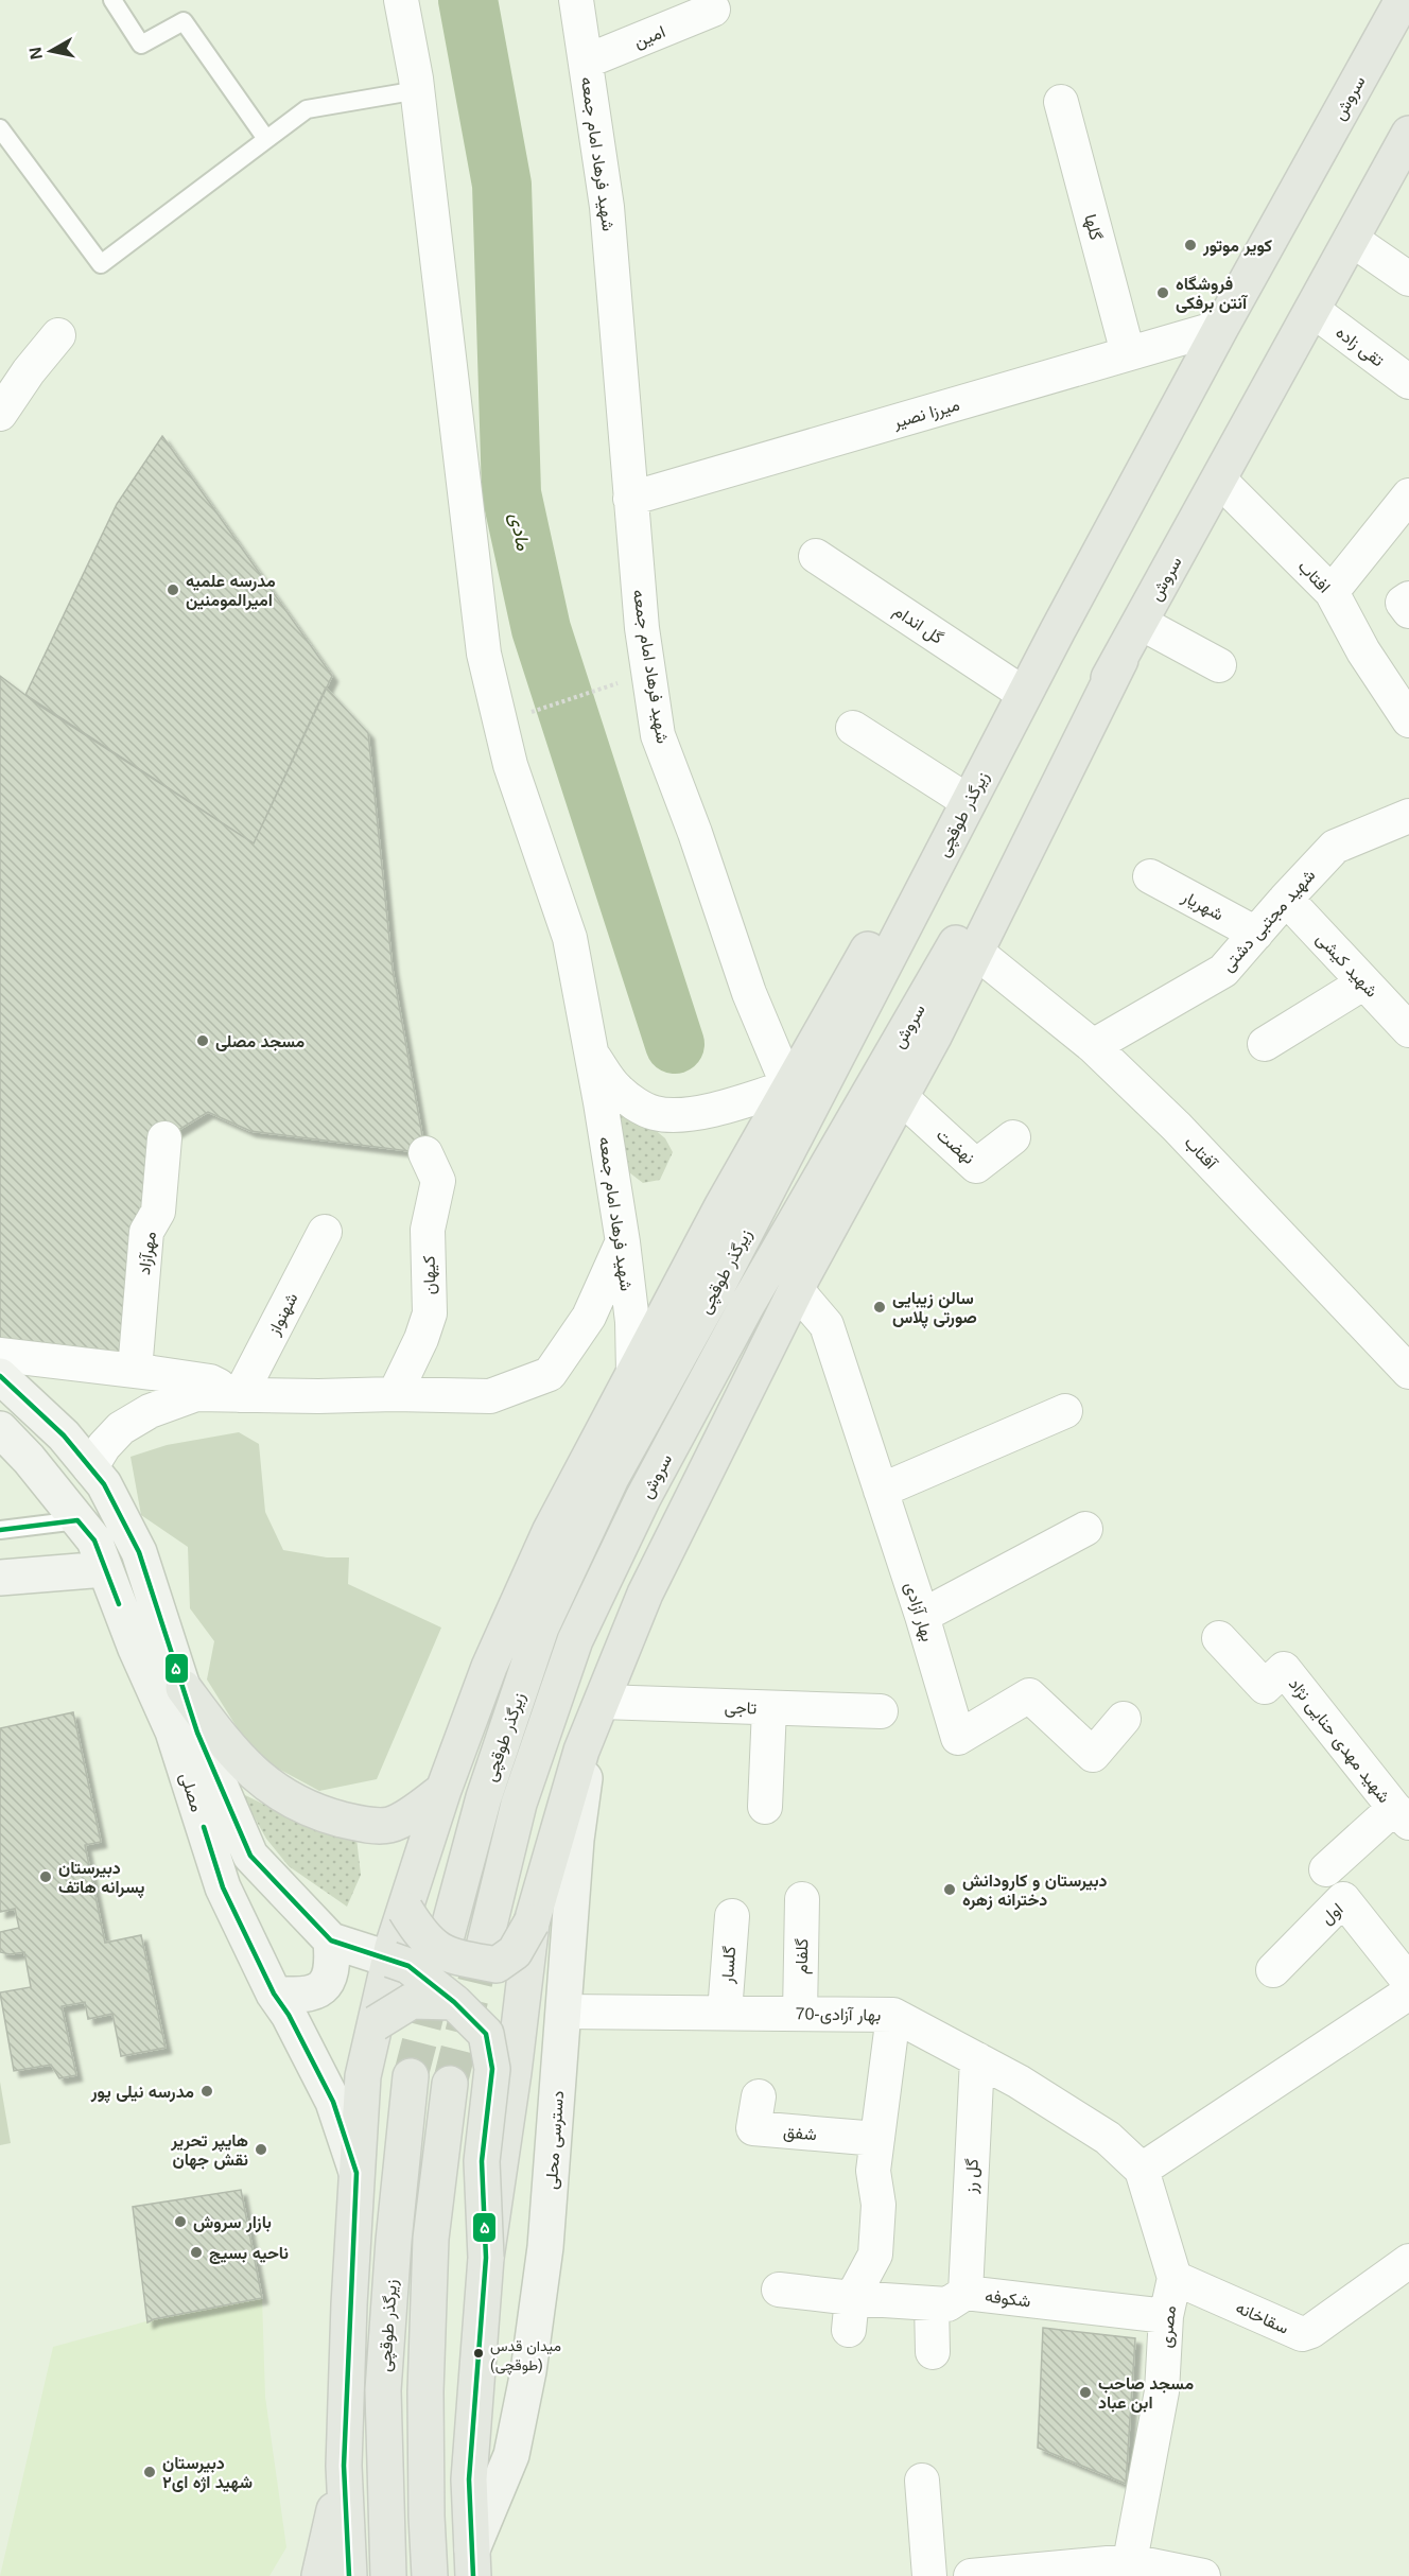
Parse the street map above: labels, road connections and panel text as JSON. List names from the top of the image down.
{
  "streets": {
    "main road": [
      "سروش",
      "زیرگذر طوقچی",
      "مصلی",
      "دسترسی محلی"
    ],
    "street": [
      "امین",
      "شهید فرهاد امام جمعه",
      "گلها",
      "تقی زاده",
      "میرزا نصیر",
      "افتاب",
      "گل اندام",
      "شهریار",
      "شهید مجتبی دشتی",
      "شهید کیشی",
      "نهضت",
      "آفتاب",
      "مهرآزاد",
      "کیهان",
      "شهنواز",
      "بهار آزادی",
      "تاجی",
      "شهید مهدی حنایی نژاد",
      "اول",
      "گلفام",
      "گلسار",
      "70-بهار آزادی",
      "شفق",
      "گل رز",
      "شکوفه",
      "سقاخانه",
      "مصری"
    ]
  },
  "crossings": [
    ["امین", "شهید فرهاد امام جمعه"],
    ["سروش", "تقی زاده"],
    ["سروش", "میرزا نصیر"],
    ["سروش", "افتاب"],
    ["سروش", "زیرگذر طوقچی"],
    ["شهید فرهاد امام جمعه", "میرزا نصیر"],
    ["گلها", "میرزا نصیر"],
    ["شهریار", "شهید مجتبی دشتی"],
    ["شهید مجتبی دشتی", "شهید کیشی"],
    ["شهید مجتبی دشتی", "آفتاب"],
    ["تاجی", "دسترسی محلی"],
    ["گلفام", "70-بهار آزادی"],
    ["گلسار", "70-بهار آزادی"],
    ["70-بهار آزادی", "دسترسی محلی"],
    ["70-بهار آزادی", "گل رز"],
    ["70-بهار آزادی", "مصری"],
    ["گل رز", "شکوفه"],
    ["شکوفه", "مصری"],
    ["سقاخانه", "مصری"]
  ],
  "water": ["مادی"],
  "places": [
    "کویر موتور",
    "فروشگاه آنتن برفکی",
    "مدرسه علمیه امیرالمومنین",
    "مسجد مصلی",
    "سالن زیبایی صورتی پلاس",
    "دبیرستان پسرانه هاتف",
    "دبیرستان و کارودانش دخترانه زهره",
    "مدرسه نیلی پور",
    "هایپر تحریر نقش جهان",
    "بازار سروش",
    "ناحیه بسیج",
    "میدان قدس (طوقچی)",
    "مسجد صاحب ابن عباد",
    "دبیرستان شهید اژه ای۲"
  ],
  "lines": ["transit line ۵"],
  "north": "left"
}
